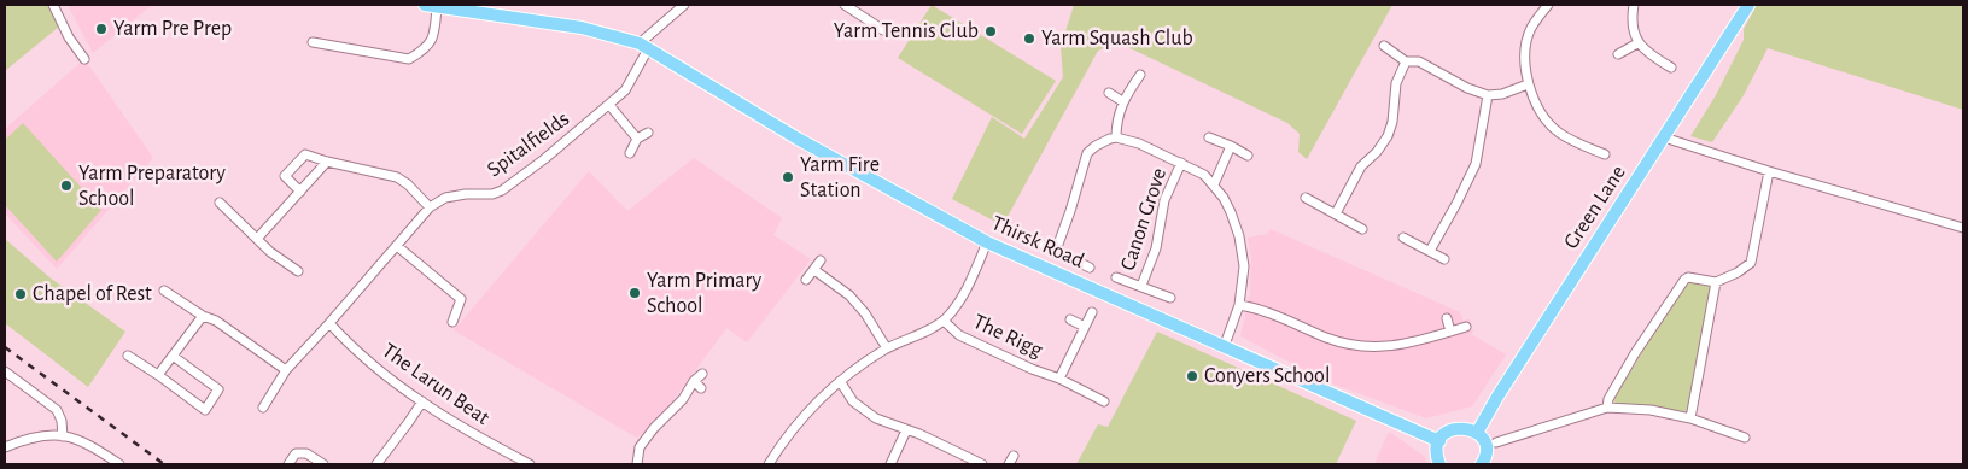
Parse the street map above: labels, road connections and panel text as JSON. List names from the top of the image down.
{
  "streets": {
    "main road": ["Green Lane", "Thirsk Road"],
    "street": [
      "Spitalfields",
      "Canon Grove",
      "The Rigg",
      "The Larun Beat"
    ]
  },
  "crossings": [
    ["Spitalfields", "Thirsk Road"],
    ["Spitalfields", "The Larun Beat"],
    ["Canon Grove", "Thirsk Road"]
  ],
  "places": [
    "Yarm Pre Prep",
    "Yarm Tennis Club",
    "Yarm Squash Club",
    "Yarm Fire Station",
    "Yarm Preparatory School",
    "Yarm Primary School",
    "Chapel of Rest",
    "Conyers School"
  ]
}
